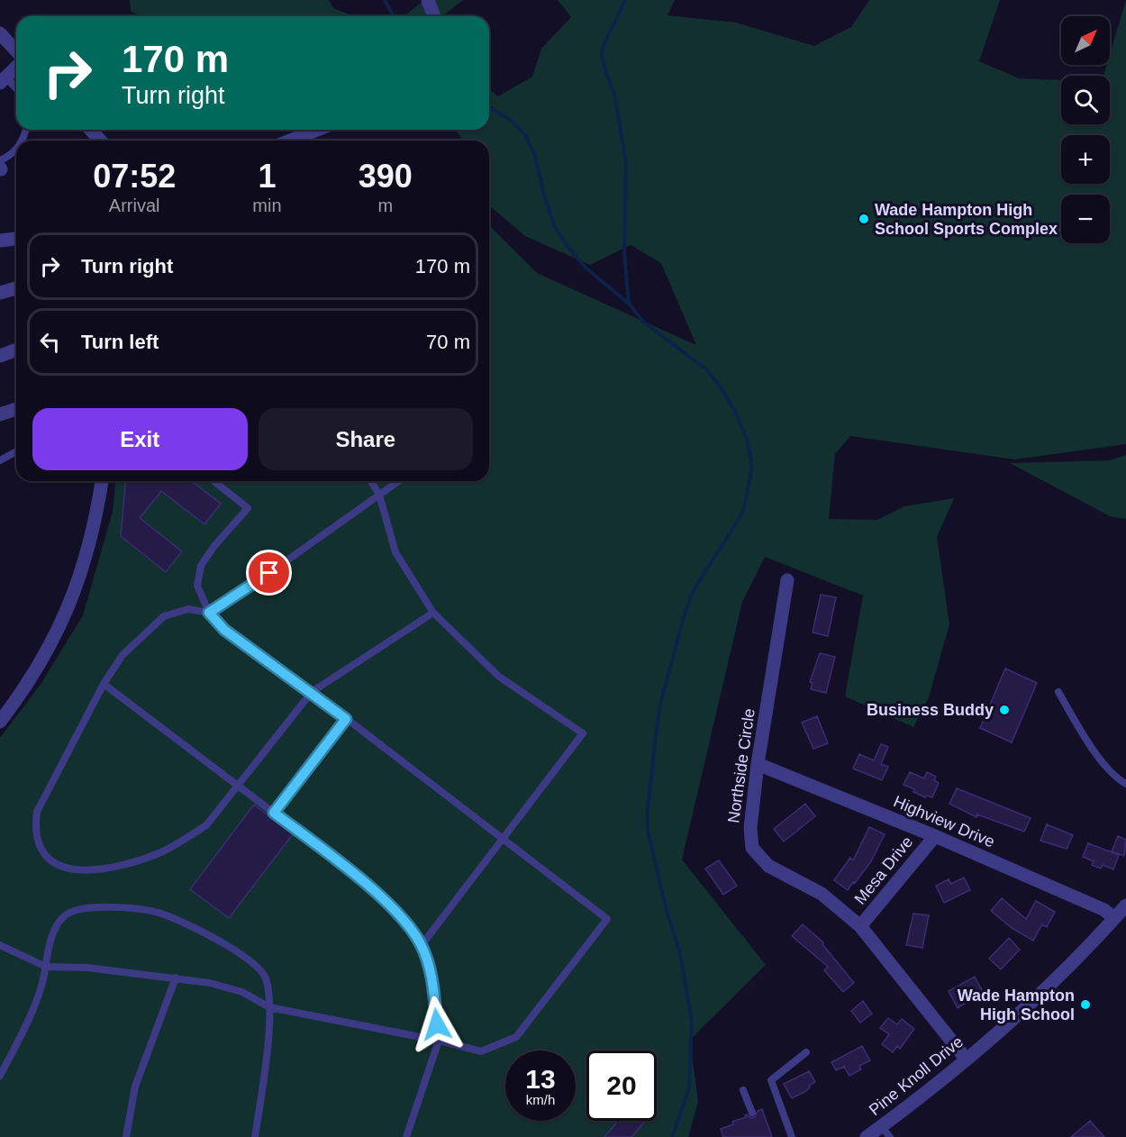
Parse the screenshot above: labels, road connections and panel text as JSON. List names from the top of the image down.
{
  "streets": {
    "street": [
      "Northside Circle",
      "Highview Drive",
      "Mesa Drive",
      "Pine Knoll Drive"
    ]
  },
  "crossings": [
    ["Northside Circle", "Highview Drive"],
    ["Northside Circle", "Mesa Drive"],
    ["Northside Circle", "Pine Knoll Drive"],
    ["Highview Drive", "Mesa Drive"],
    ["Highview Drive", "Pine Knoll Drive"]
  ],
  "places": ["Wade Hampton High School Sports Complex", "Business Buddy", "Wade Hampton High School"],
  "north": "top right",
  "page": {
    "map_buttons": ["+", "−"],
    "turn": ["170 m", "Turn right"],
    "eta": [
      "07:52",
      "Arrival",
      "1",
      "min",
      "390",
      "m"
    ],
    "list": [
      {
        "name": "Turn right",
        "value": "170 m"
      },
      {
        "name": "Turn left",
        "value": "70 m"
      }
    ],
    "buttons": ["Exit", "Share"],
    "speed": "13 km/h",
    "limit": "20"
  }
}
